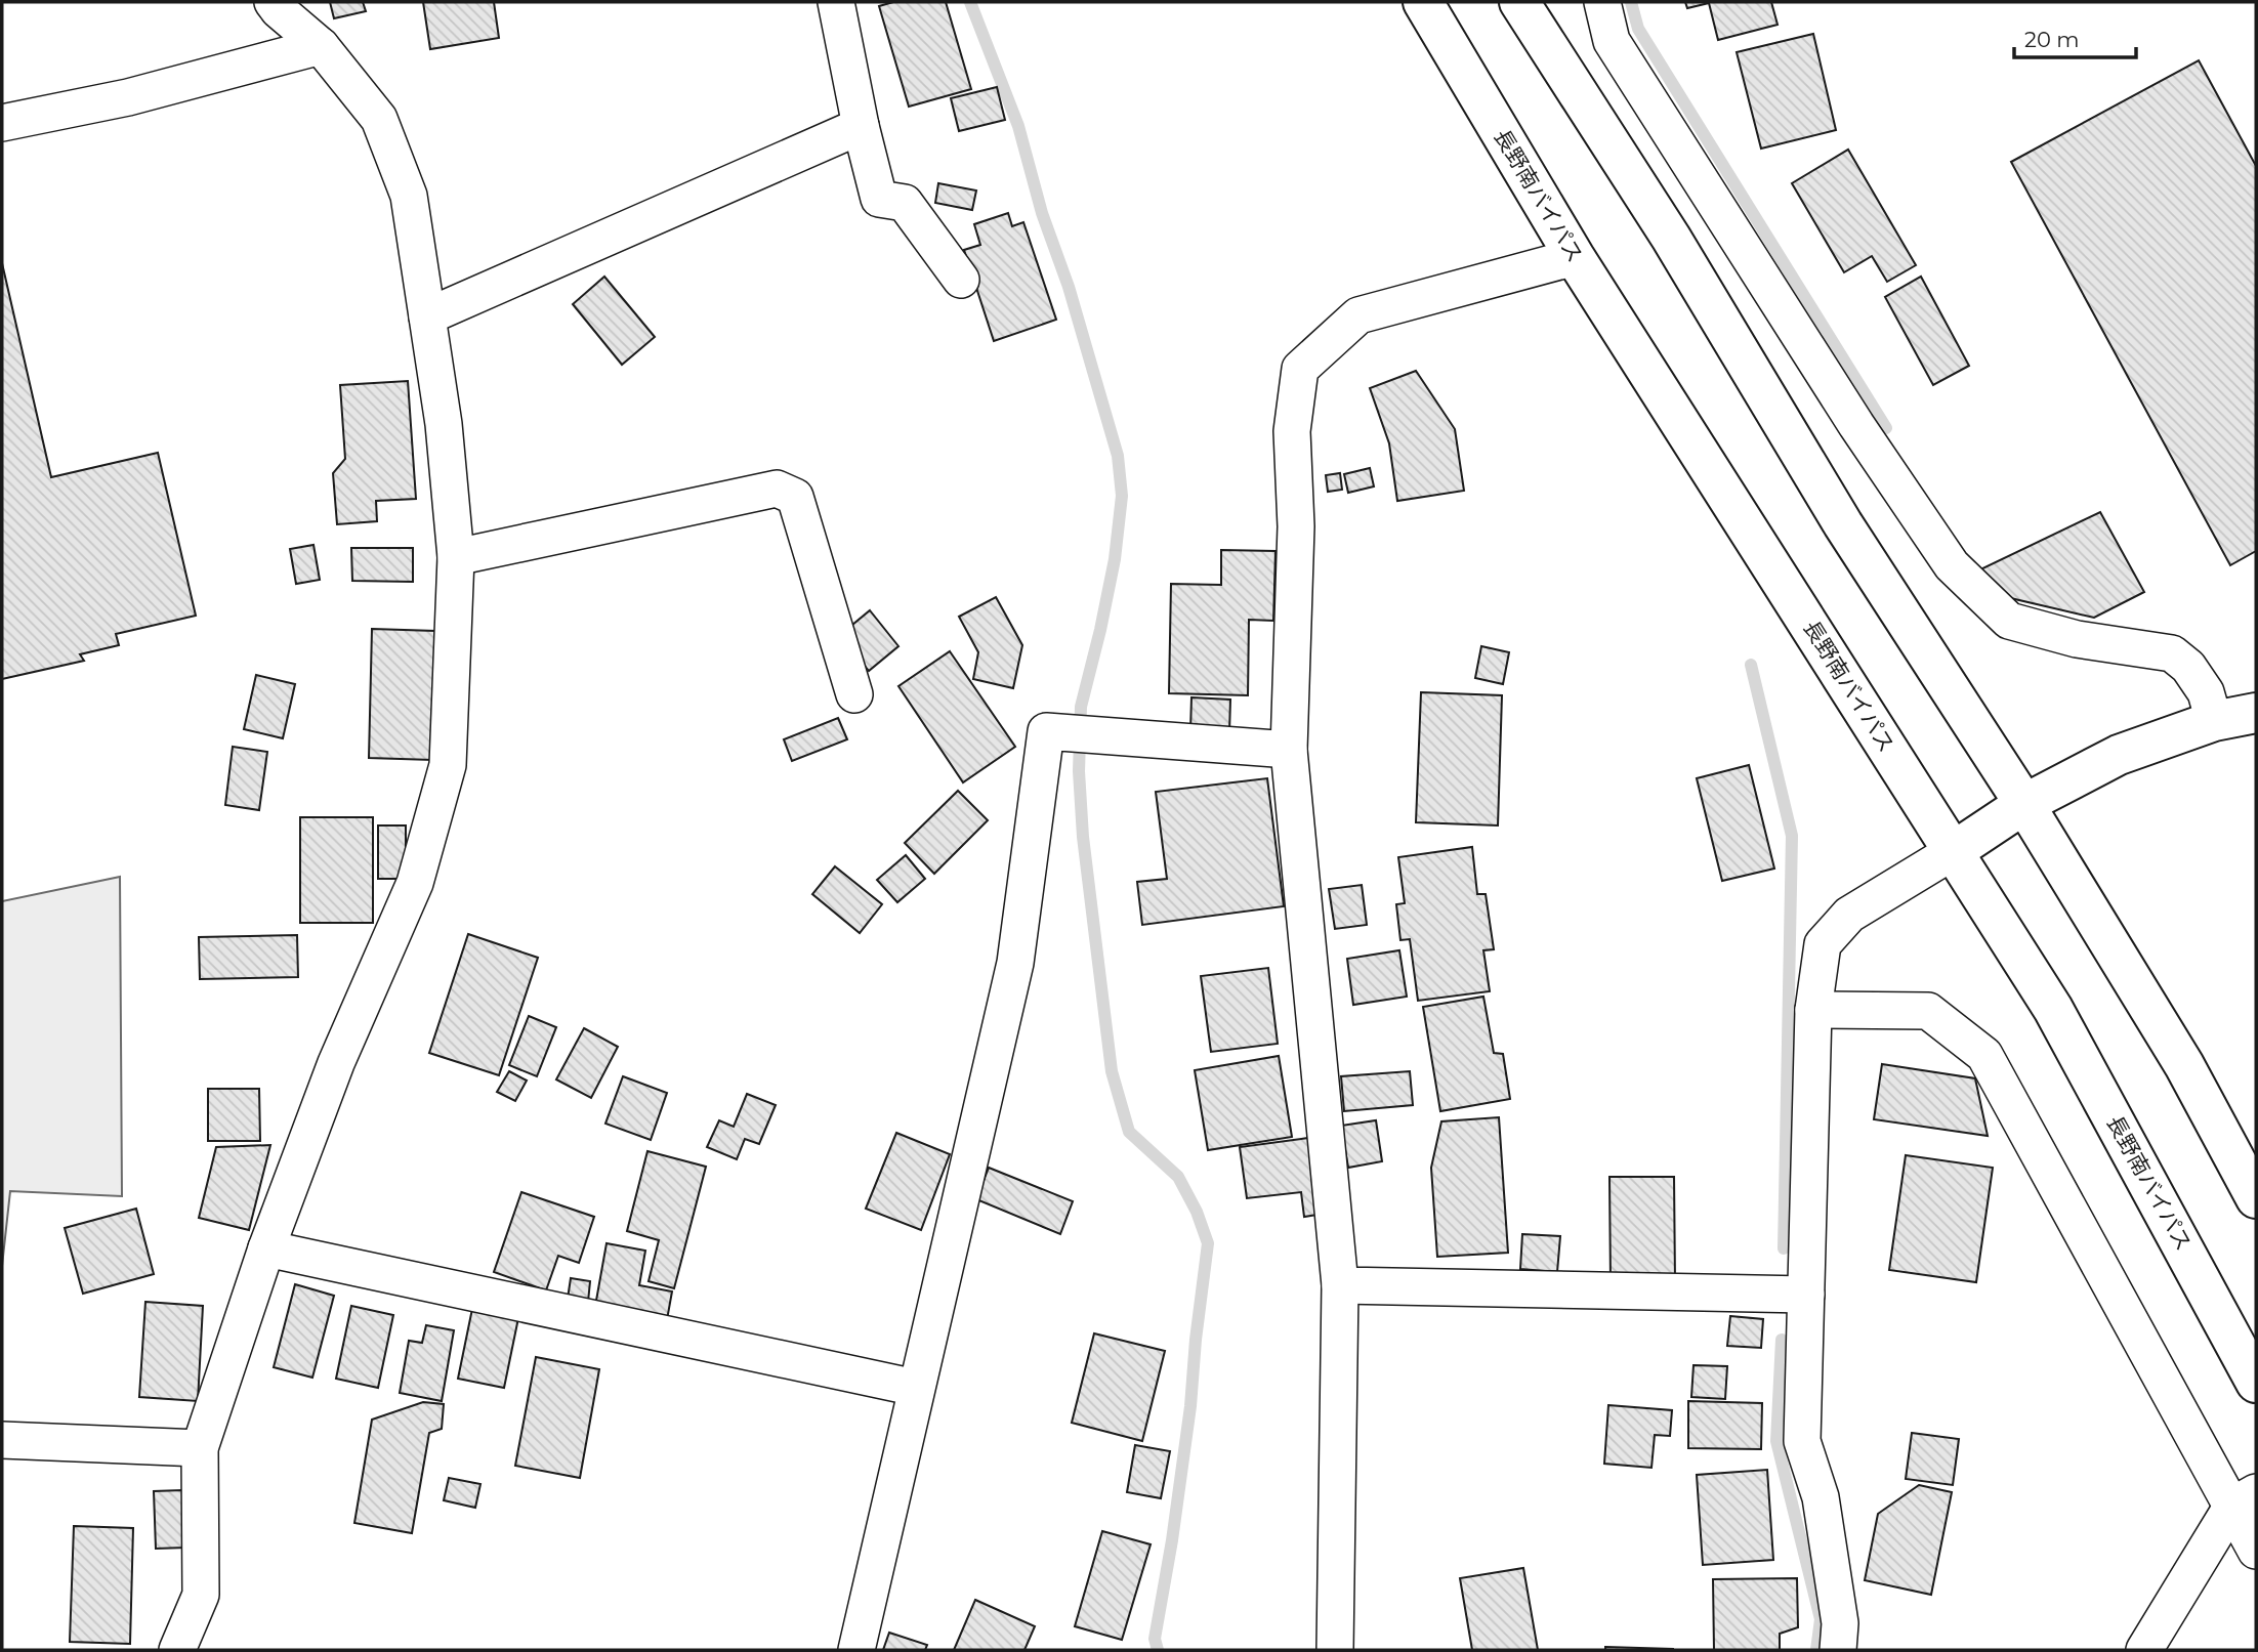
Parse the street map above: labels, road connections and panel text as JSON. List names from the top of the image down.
{
  "streets": {
    "main road": ["長野南バイパス"]
  },
  "scale_bar": "20 m"
}
